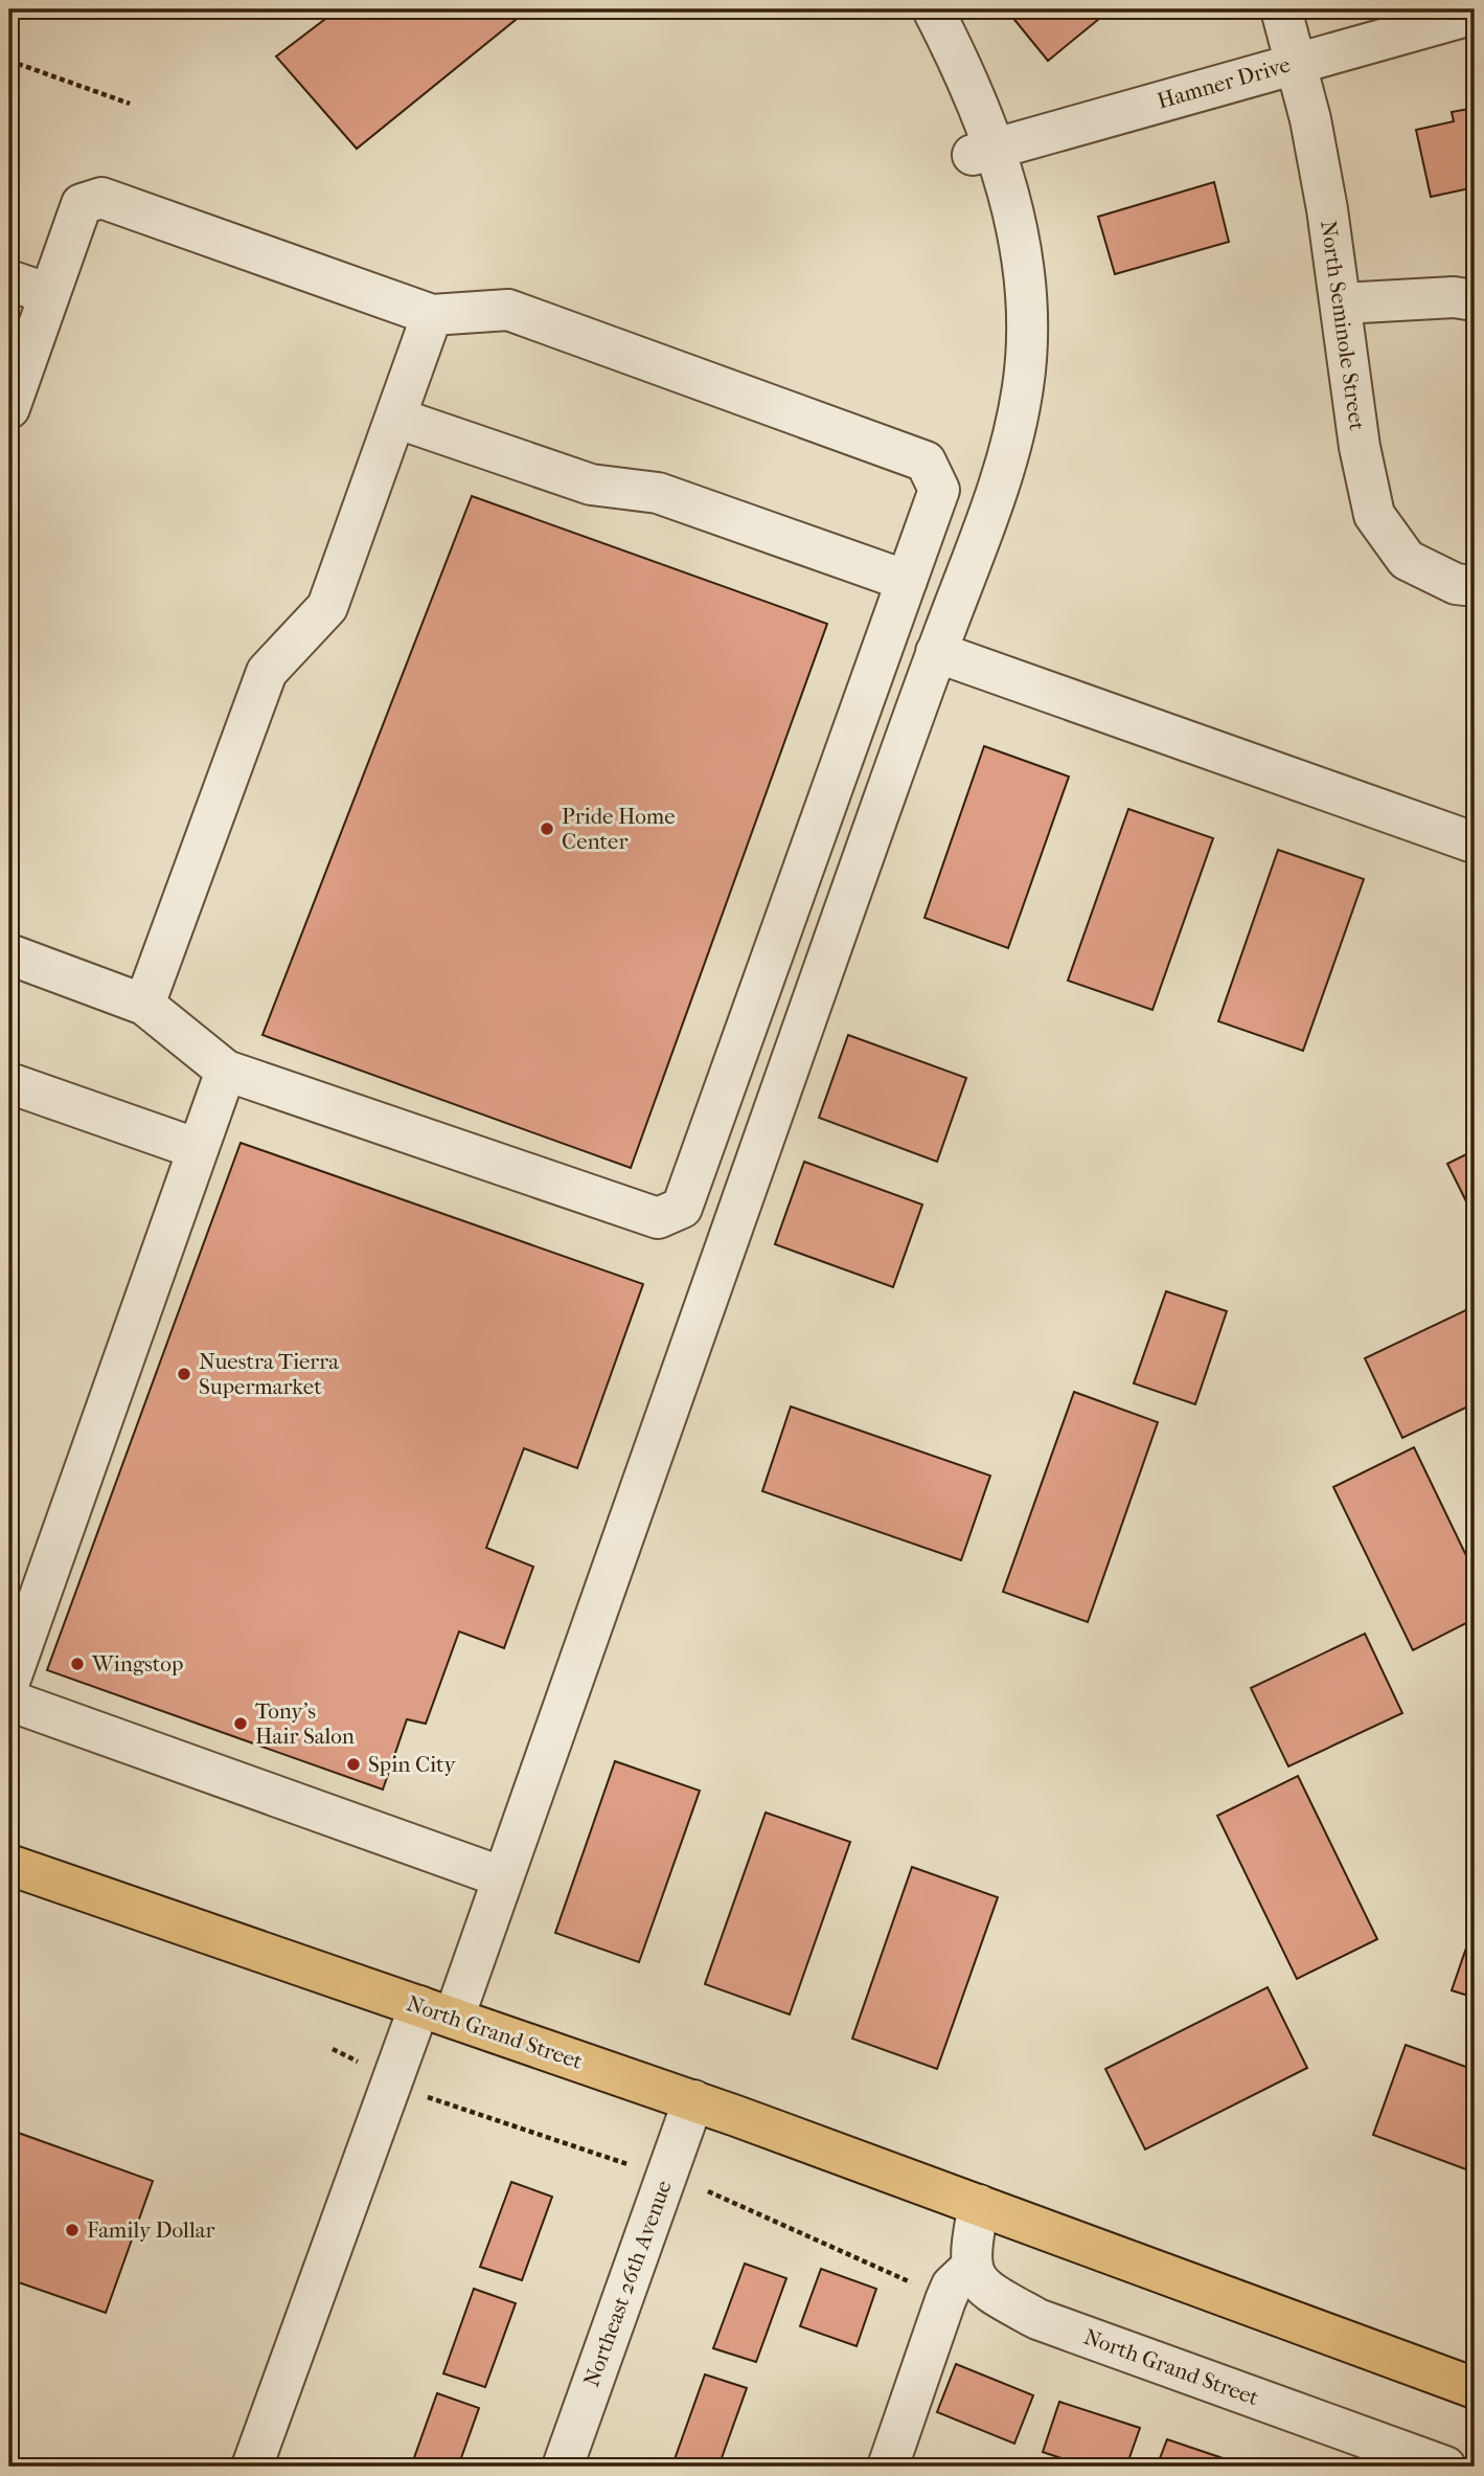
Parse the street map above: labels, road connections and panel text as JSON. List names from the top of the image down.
{
  "streets": {
    "main road": ["North Grand Street"],
    "street": ["Hamner Drive", "North Seminole Street", "Northeast 26th Avenue"]
  },
  "crossings": [
    ["Hamner Drive", "North Seminole Street"],
    ["North Grand Street", "Northeast 26th Avenue"]
  ],
  "places": [
    "Pride Home Center",
    "Nuestra Tierra Supermarket",
    "Wingstop",
    "Tony's Hair Salon",
    "Spin City",
    "Family Dollar"
  ]
}
